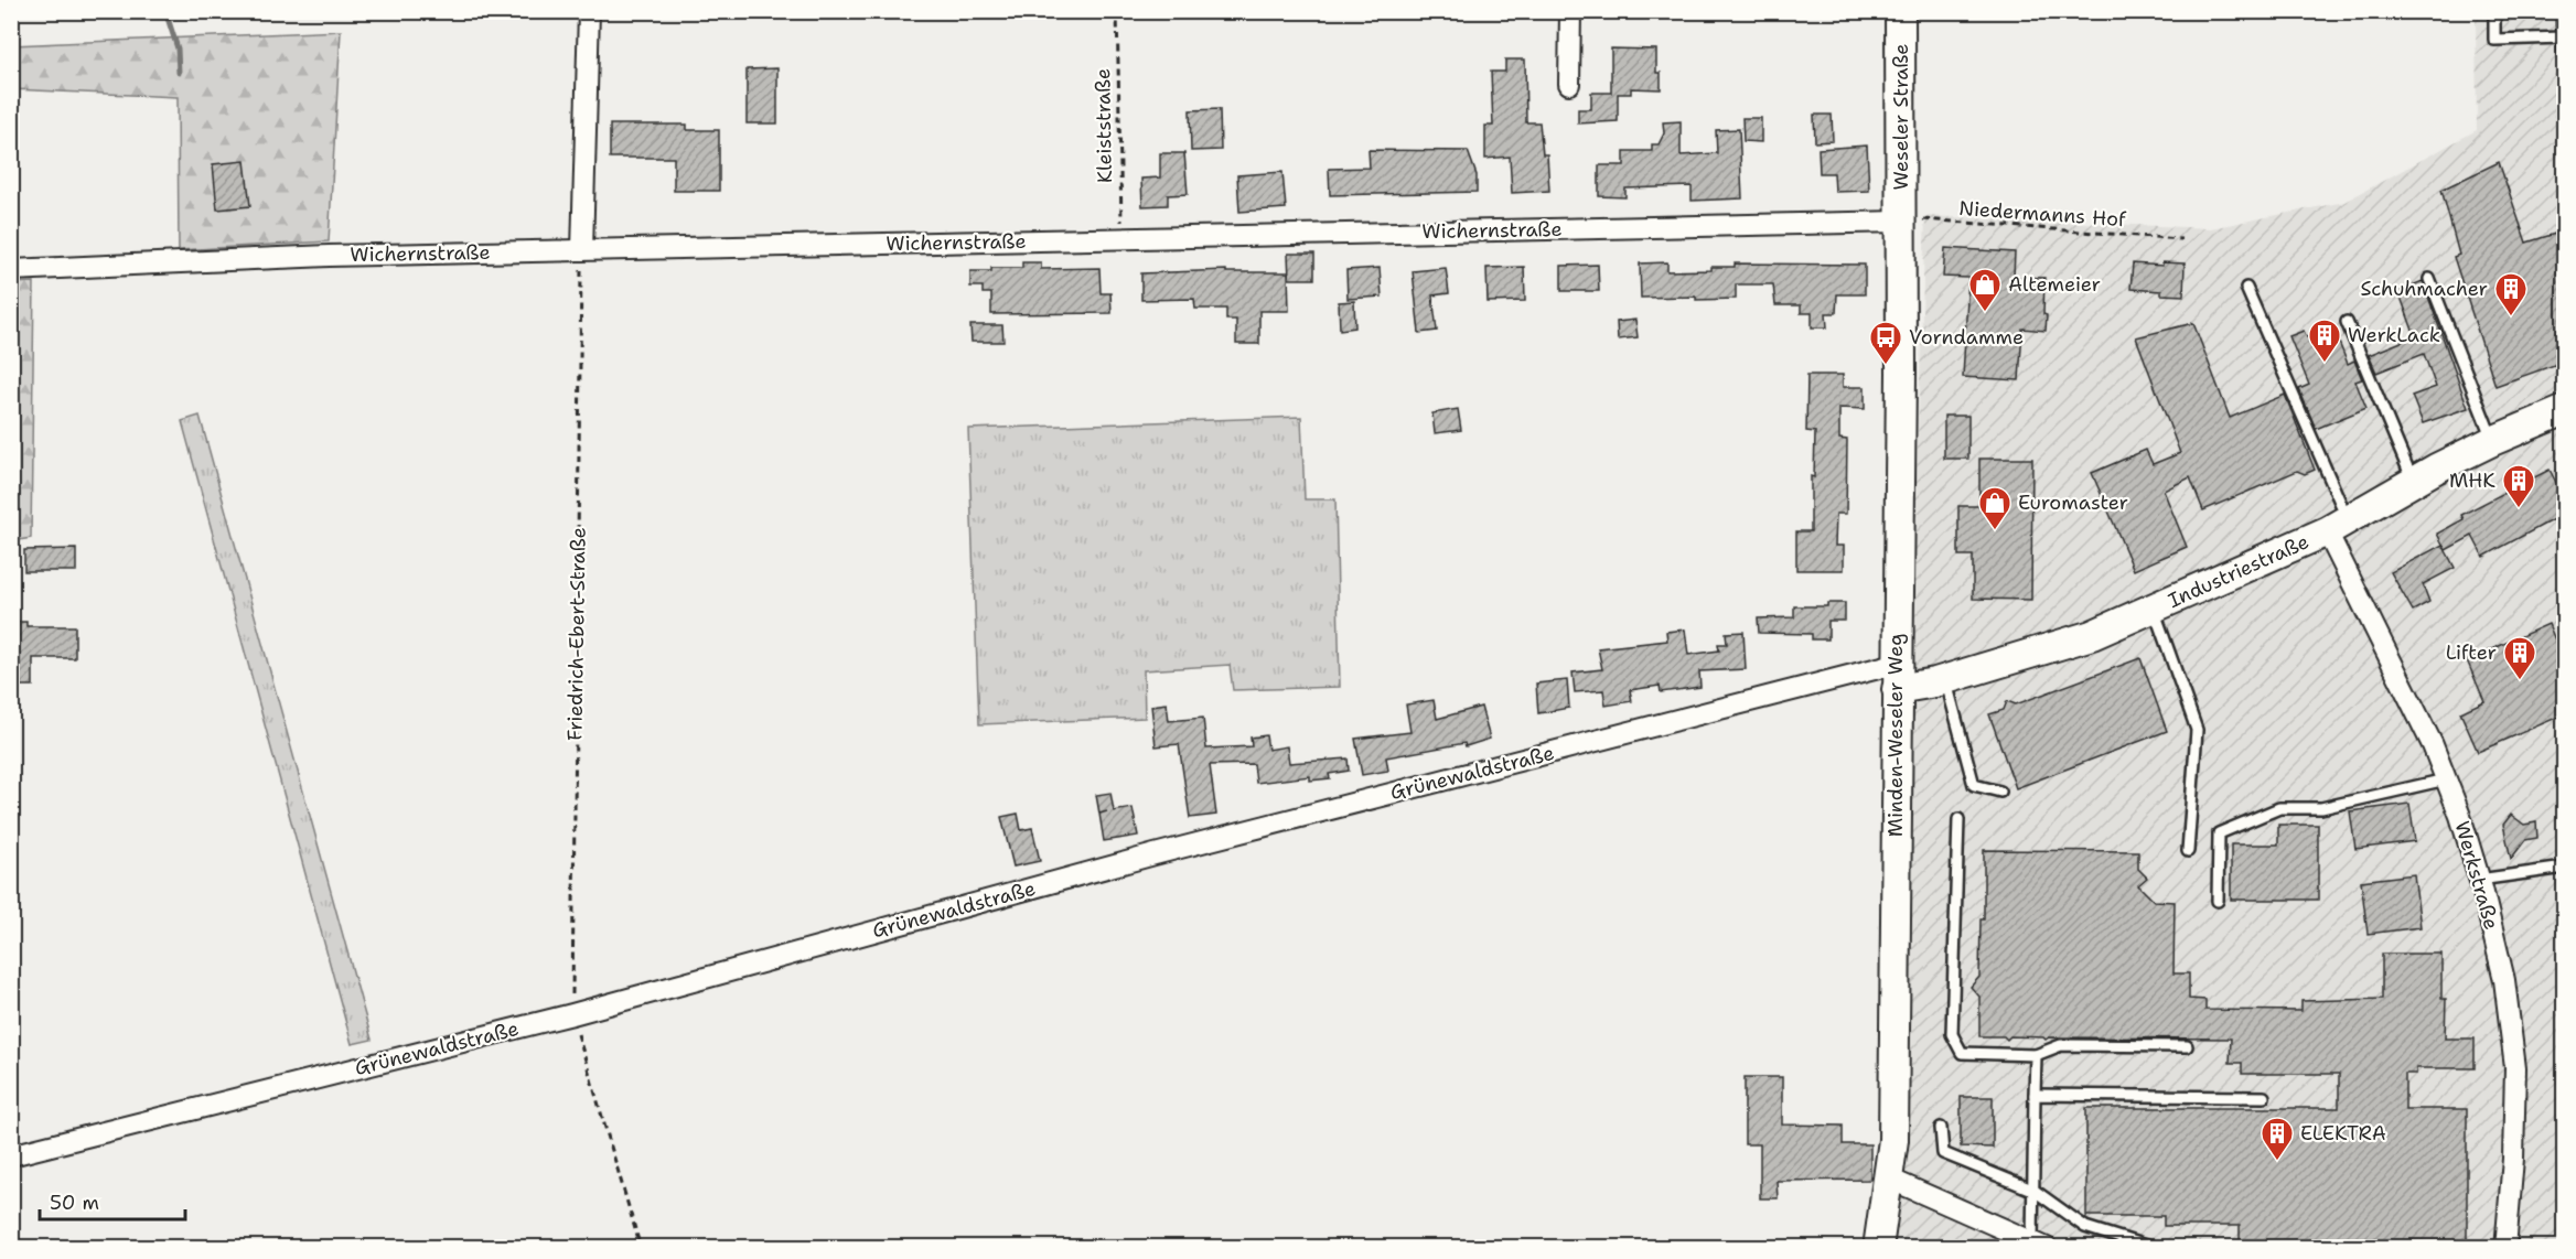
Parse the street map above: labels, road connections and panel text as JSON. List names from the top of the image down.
{
  "streets": {
    "street": [
      "Weseler Straße",
      "Wichernstraße",
      "Industriestraße",
      "Minden-Weseler Weg",
      "Grünewaldstraße",
      "Werkstraße"
    ],
    "path": ["Kleiststraße", "Niedermanns Hof", "Friedrich-Ebert-Straße"]
  },
  "crossings": [
    ["Weseler Straße", "Niedermanns Hof"],
    ["Weseler Straße", "Wichernstraße"],
    ["Weseler Straße", "Minden-Weseler Weg"],
    ["Kleiststraße", "Wichernstraße"],
    ["Niedermanns Hof", "Wichernstraße"],
    ["Niedermanns Hof", "Minden-Weseler Weg"],
    ["Wichernstraße", "Friedrich-Ebert-Straße"],
    ["Wichernstraße", "Minden-Weseler Weg"],
    ["Industriestraße", "Minden-Weseler Weg"],
    ["Industriestraße", "Grünewaldstraße"],
    ["Industriestraße", "Werkstraße"],
    ["Friedrich-Ebert-Straße", "Grünewaldstraße"],
    ["Minden-Weseler Weg", "Grünewaldstraße"]
  ],
  "places": {
    "shop": ["Altemeier", "Euromaster"],
    "building": [
      "Schuhmacher",
      "WerkLack",
      "MHK",
      "Lifter",
      "ELEKTRA"
    ],
    "bus stop": ["Vorndamme"]
  },
  "scale_bar": "50 m"
}
